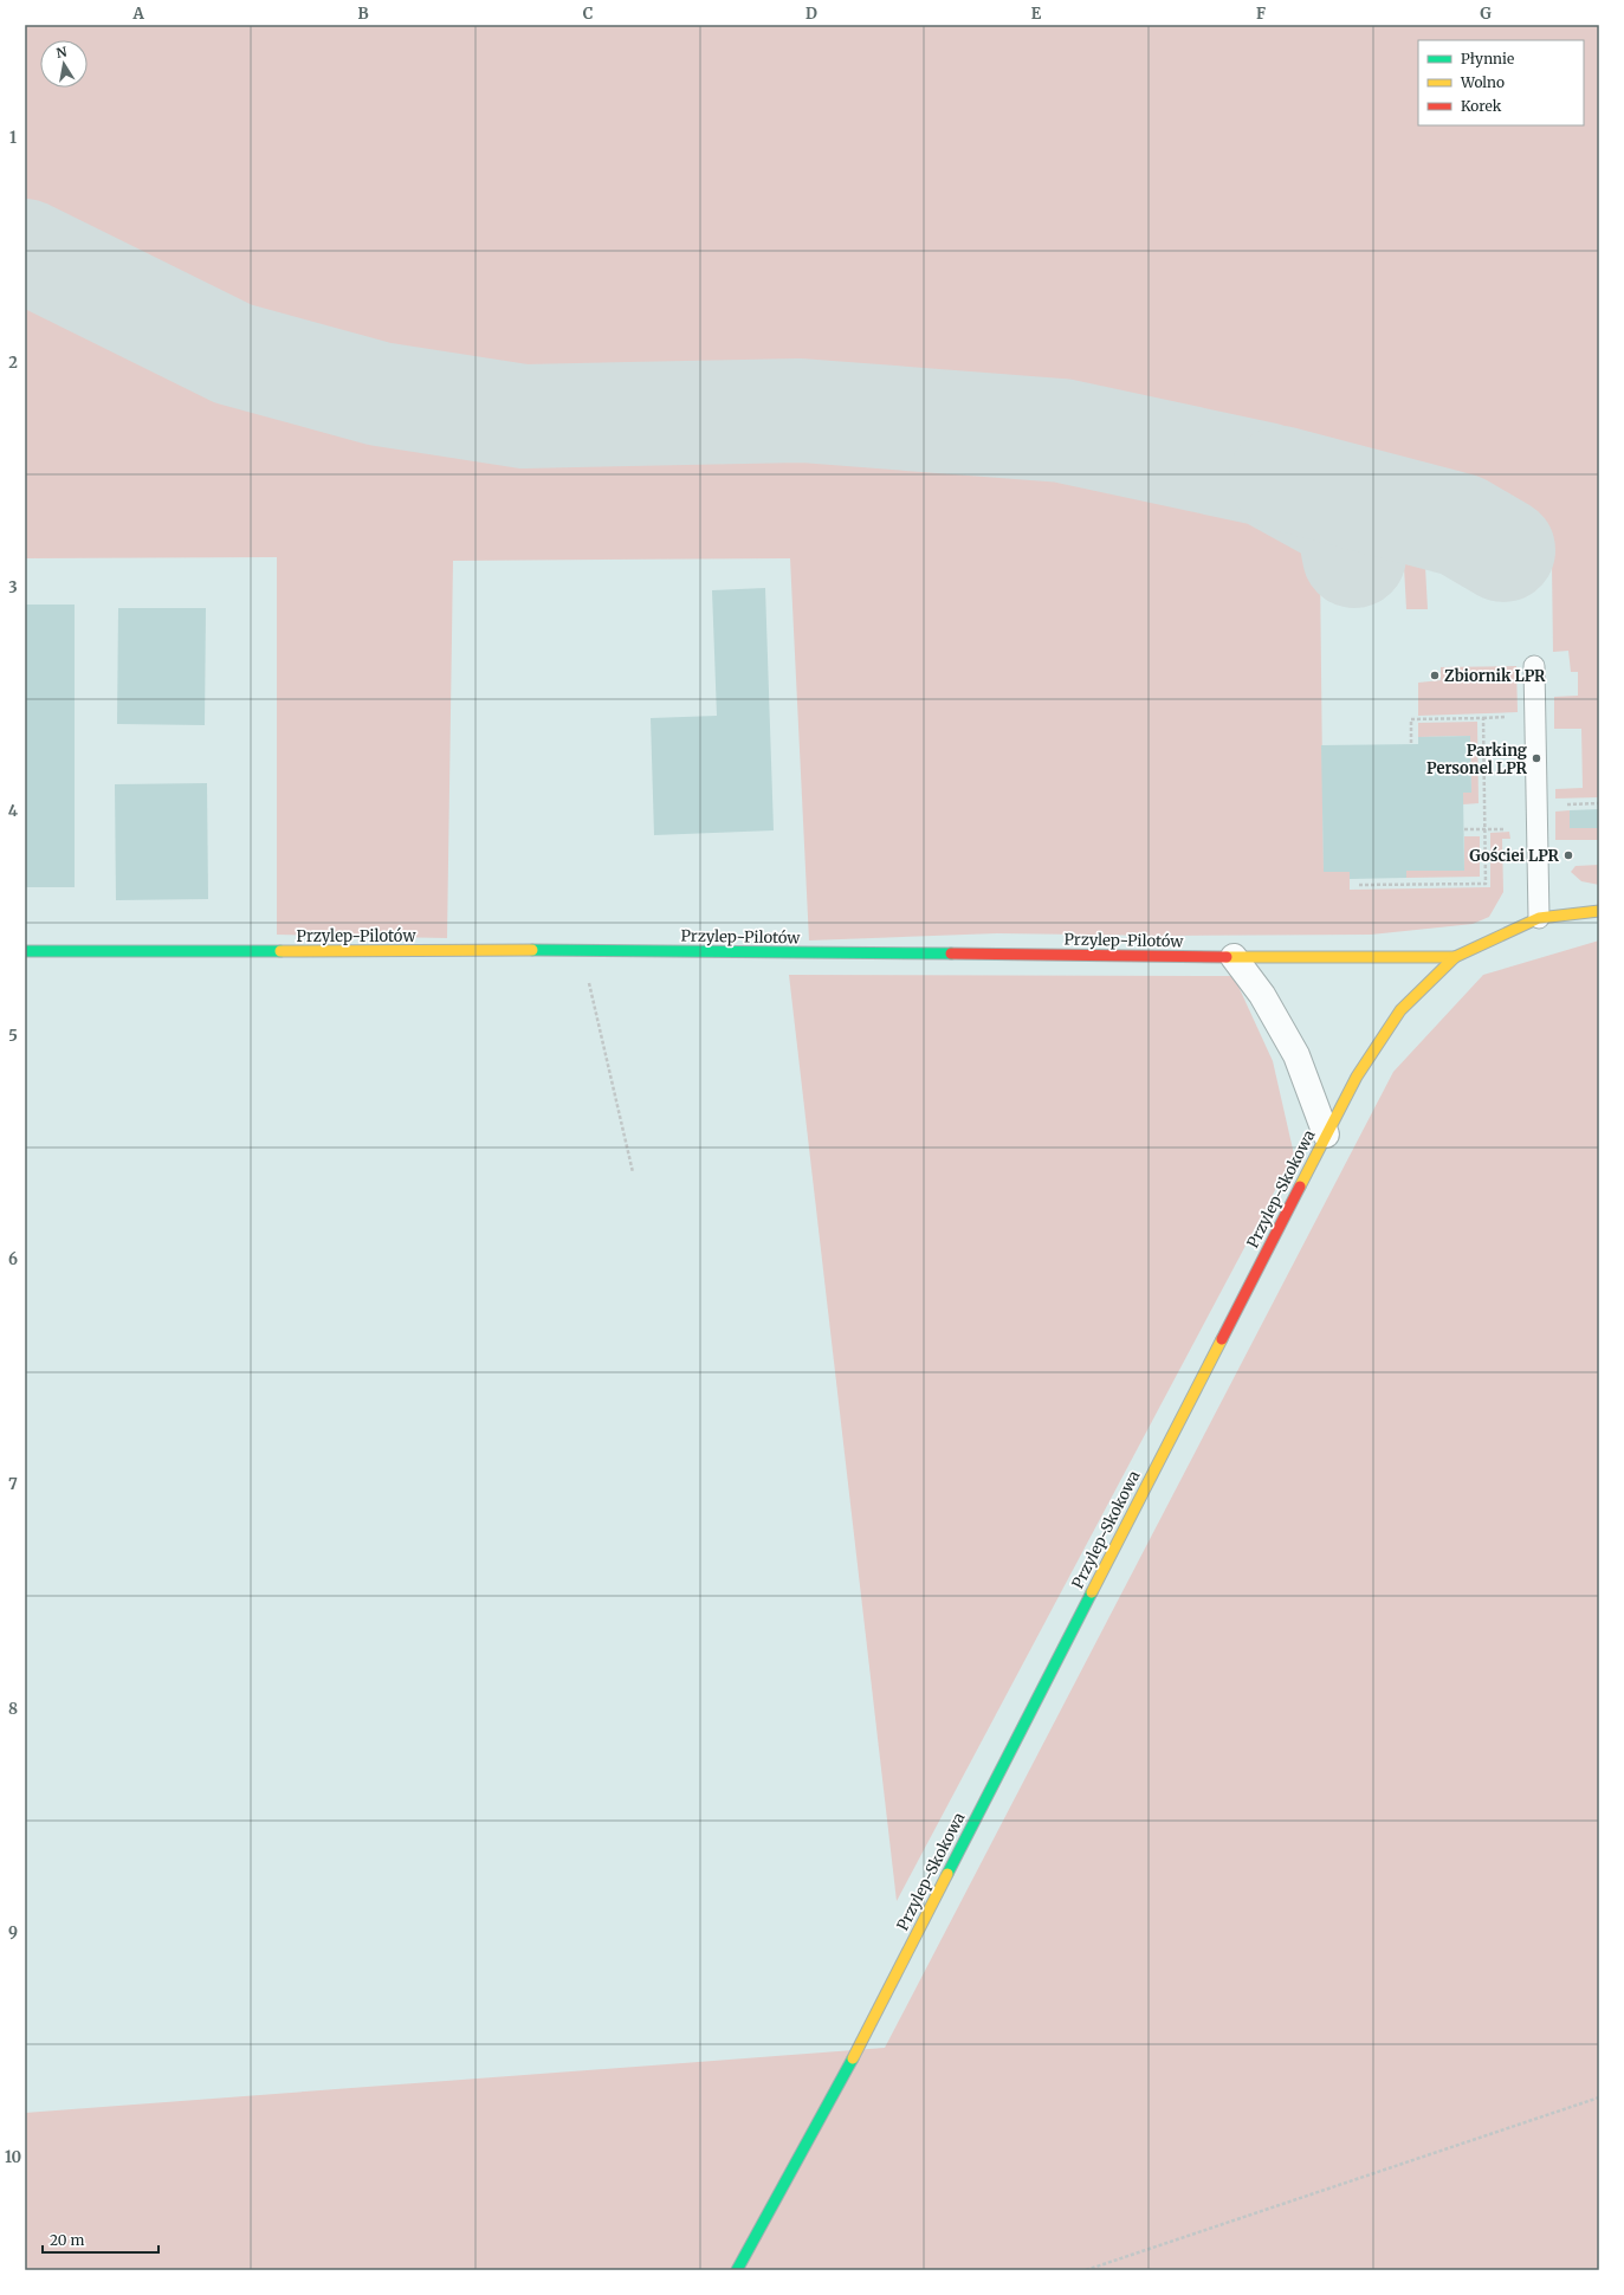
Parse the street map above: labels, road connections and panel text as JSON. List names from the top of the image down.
{
  "streets": {
    "street": ["Przylep-Pilotów", "Przylep-Skokowa"]
  },
  "crossings": [
    ["Przylep-Pilotów", "Przylep-Skokowa"]
  ],
  "places": ["Zbiornik LPR", "Parking Personel LPR", "Gościei LPR"],
  "legend": ["Płynnie", "Wolno", "Korek"],
  "scale_bar": "20 m",
  "north": "top",
  "grid": {
    "columns": [
      "A",
      "B",
      "C",
      "D",
      "E",
      "F",
      "G"
    ],
    "rows": [
      "1",
      "2",
      "3",
      "4",
      "5",
      "6",
      "7",
      "8",
      "9",
      "10"
    ]
  }
}
